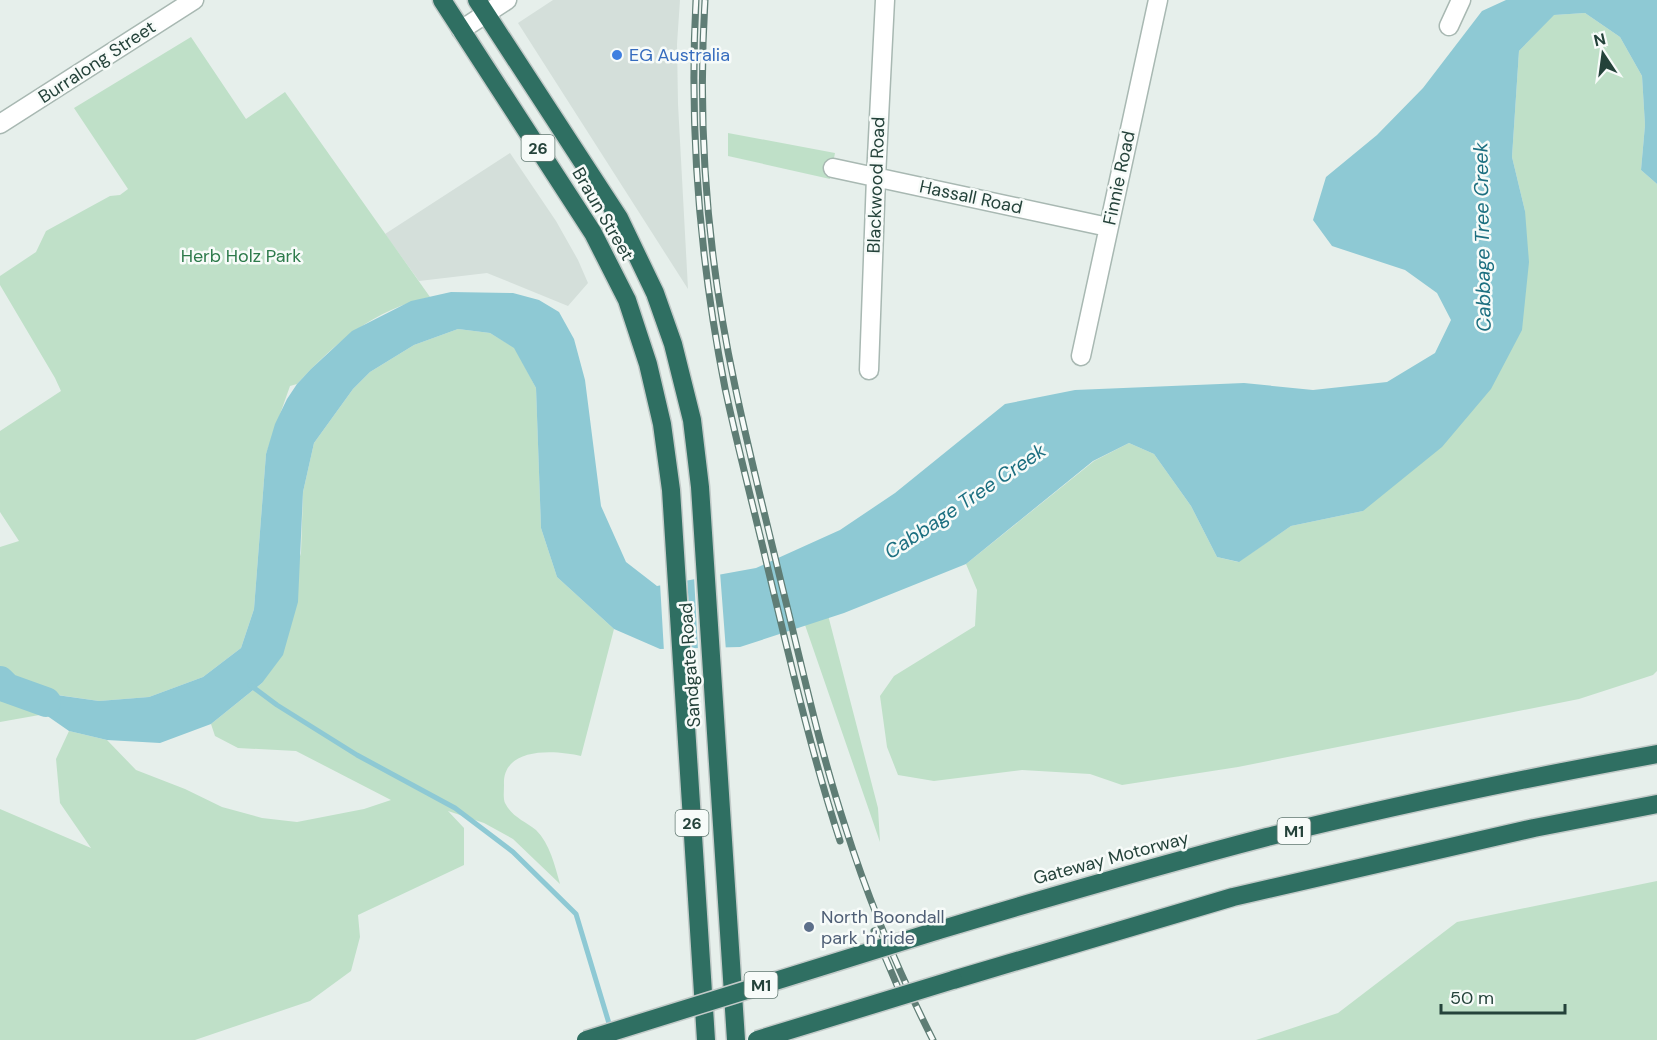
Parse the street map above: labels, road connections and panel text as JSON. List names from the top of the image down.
{
  "streets": {
    "highway": [
      "26",
      "Braun Street",
      "Sandgate Road",
      "M1",
      "Gateway Motorway"
    ],
    "street": [
      "Burralong Street",
      "Finnie Road",
      "Blackwood Road",
      "Hassall Road"
    ]
  },
  "crossings": [
    ["Finnie Road", "Hassall Road"],
    ["Blackwood Road", "Hassall Road"],
    ["Braun Street", "Sandgate Road"]
  ],
  "water": ["Cabbage Tree Creek"],
  "parks": ["Herb Holz Park"],
  "places": ["EG Australia", "North Boondall park 'n' ride"],
  "scale_bar": "50 m",
  "north": "top"
}
